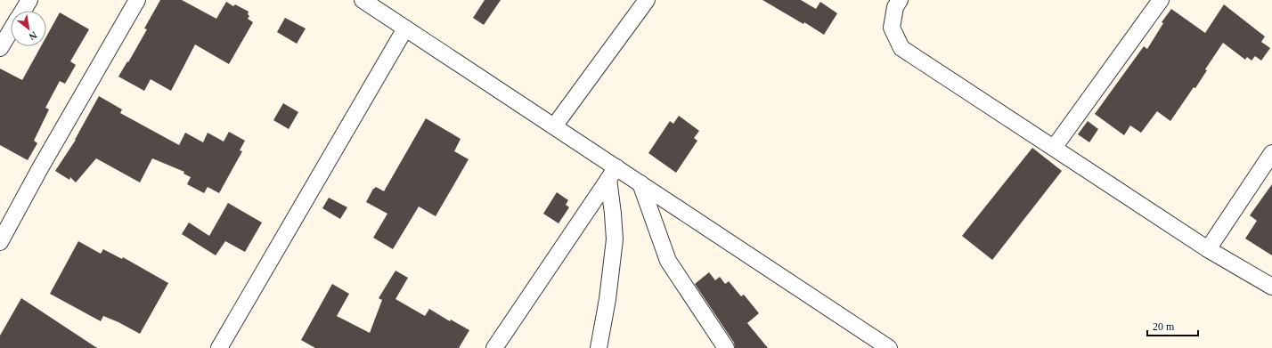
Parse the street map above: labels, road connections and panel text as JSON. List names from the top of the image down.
{
  "scale_bar": "20 m",
  "north": "bottom right"
}
